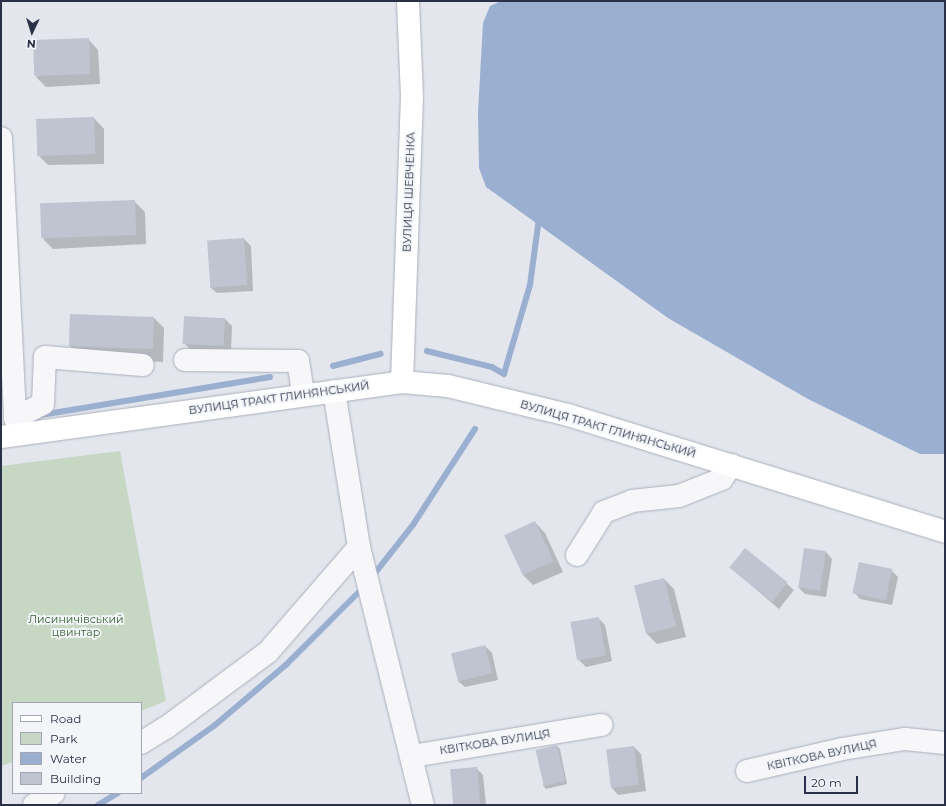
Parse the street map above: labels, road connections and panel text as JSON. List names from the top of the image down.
{
  "streets": {
    "main road": ["ВУЛИЦЯ ШЕВЧЕНКА", "ВУЛИЦЯ ТРАКТ ГЛИНЯНСЬКИЙ"],
    "street": ["КВІТКОВА ВУЛИЦЯ"]
  },
  "crossings": [
    ["ВУЛИЦЯ ШЕВЧЕНКА", "ВУЛИЦЯ ТРАКТ ГЛИНЯНСЬКИЙ"]
  ],
  "parks": ["Лисиничівський цвинтар"],
  "legend": [
    "Road",
    "Park",
    "Water",
    "Building"
  ],
  "scale_bar": "20 m",
  "north": "bottom"
}
